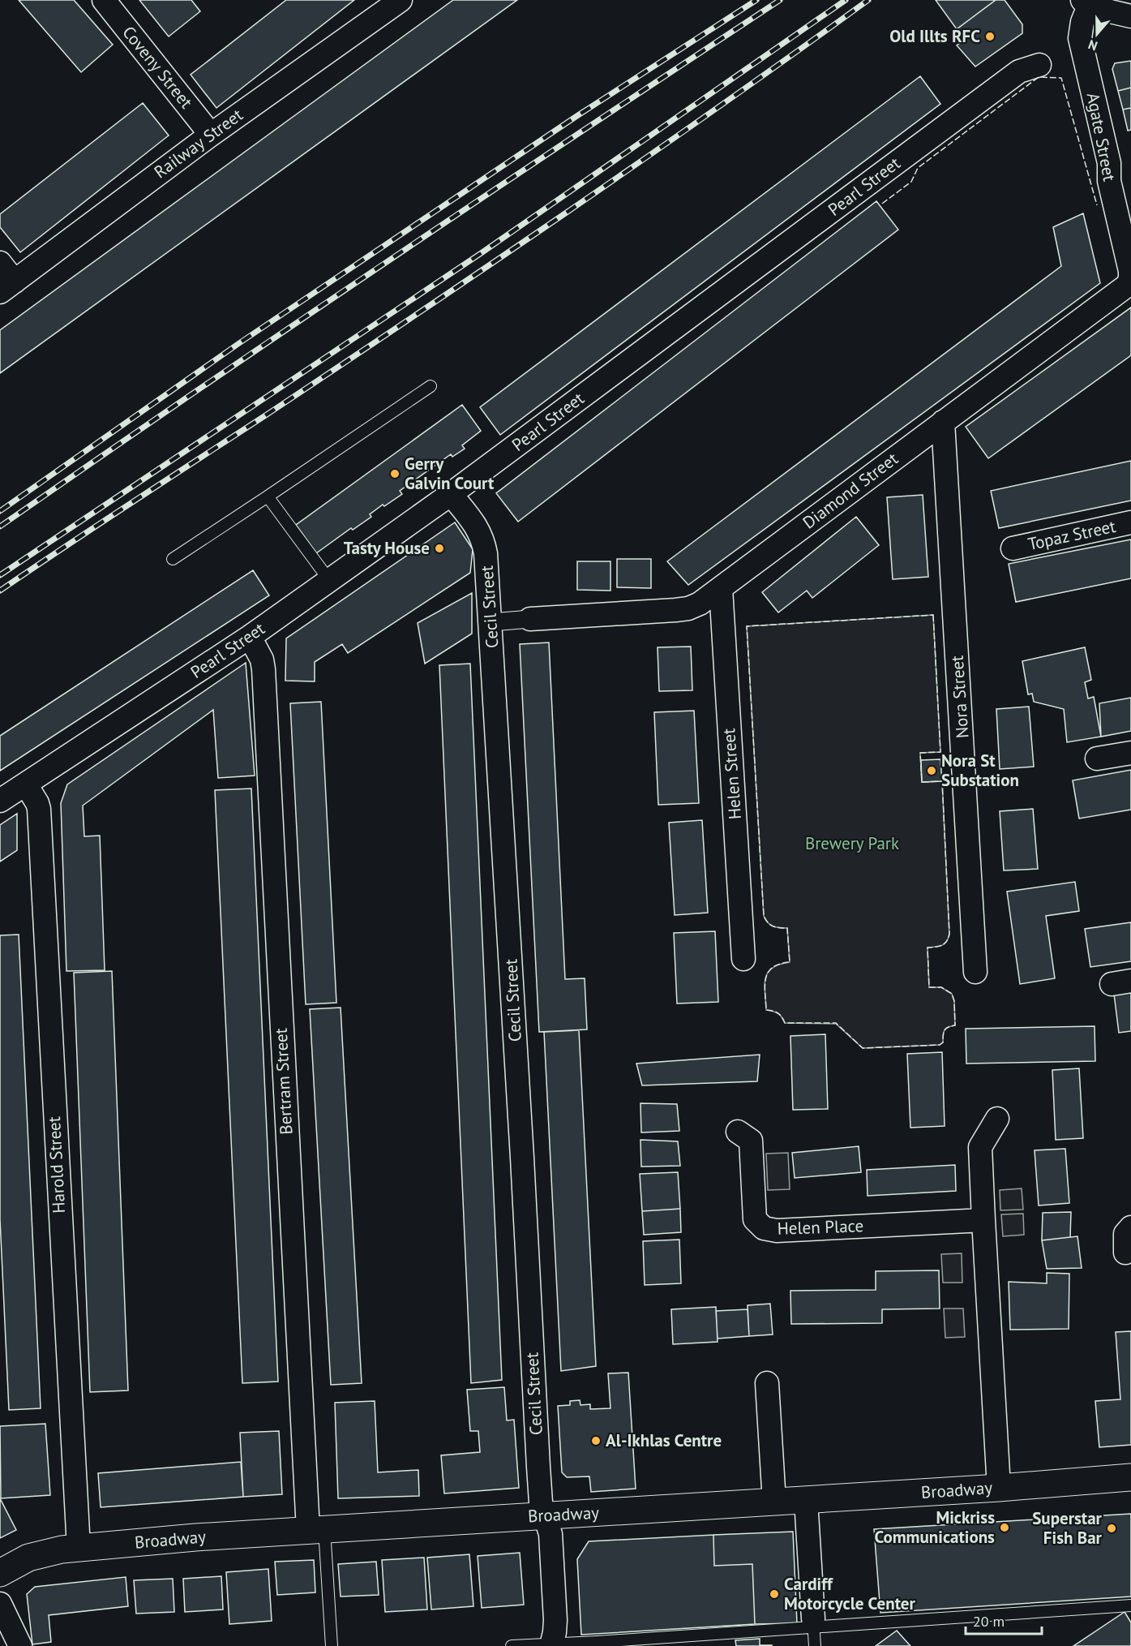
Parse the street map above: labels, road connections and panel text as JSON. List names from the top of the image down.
{
  "streets": {
    "main road": ["Broadway"],
    "street": [
      "Coveny Street",
      "Agate Street",
      "Railway Street",
      "Pearl Street",
      "Diamond Street",
      "Topaz Street",
      "Cecil Street",
      "Nora Street",
      "Helen Street",
      "Bertram Street",
      "Harold Street",
      "Helen Place"
    ]
  },
  "crossings": [
    ["Coveny Street", "Railway Street"],
    ["Agate Street", "Diamond Street"],
    ["Pearl Street", "Cecil Street"],
    ["Pearl Street", "Bertram Street"],
    ["Pearl Street", "Harold Street"],
    ["Diamond Street", "Nora Street"],
    ["Diamond Street", "Helen Street"],
    ["Cecil Street", "Broadway"],
    ["Bertram Street", "Broadway"],
    ["Harold Street", "Broadway"]
  ],
  "parks": ["Brewery Park"],
  "places": [
    "Old Illts RFC",
    "Gerry Galvin Court",
    "Tasty House",
    "Nora St Substation",
    "Al-Ikhlas Centre",
    "Mickriss Communications",
    "Superstar Fish Bar",
    "Cardiff Motorcycle Center"
  ],
  "scale_bar": "20 m",
  "north": "bottom"
}
